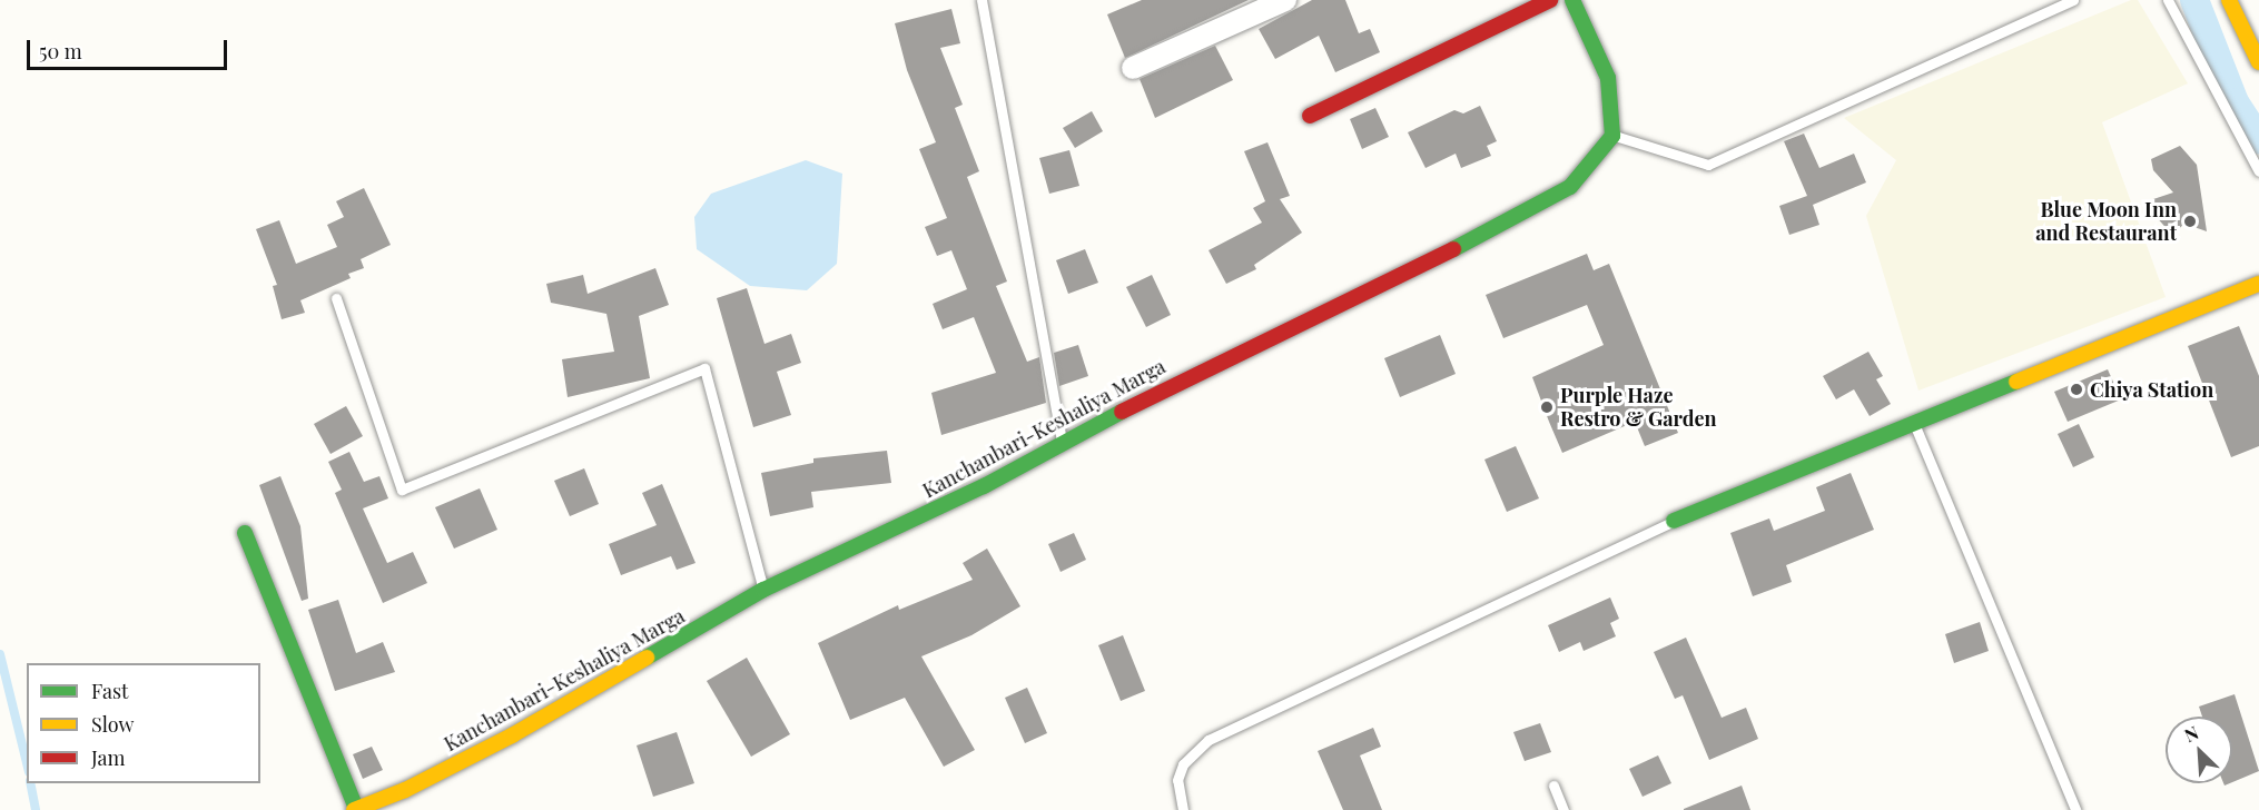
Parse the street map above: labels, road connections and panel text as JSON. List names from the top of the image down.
{
  "streets": {
    "street": ["Kanchanbari-Keshaliya Marga"]
  },
  "places": ["Blue Moon Inn and Restaurant", "Chiya Station", "Purple Haze Restro & Garden"],
  "legend": ["Fast", "Slow", "Jam"],
  "scale_bar": "50 m",
  "north": "top left"
}
